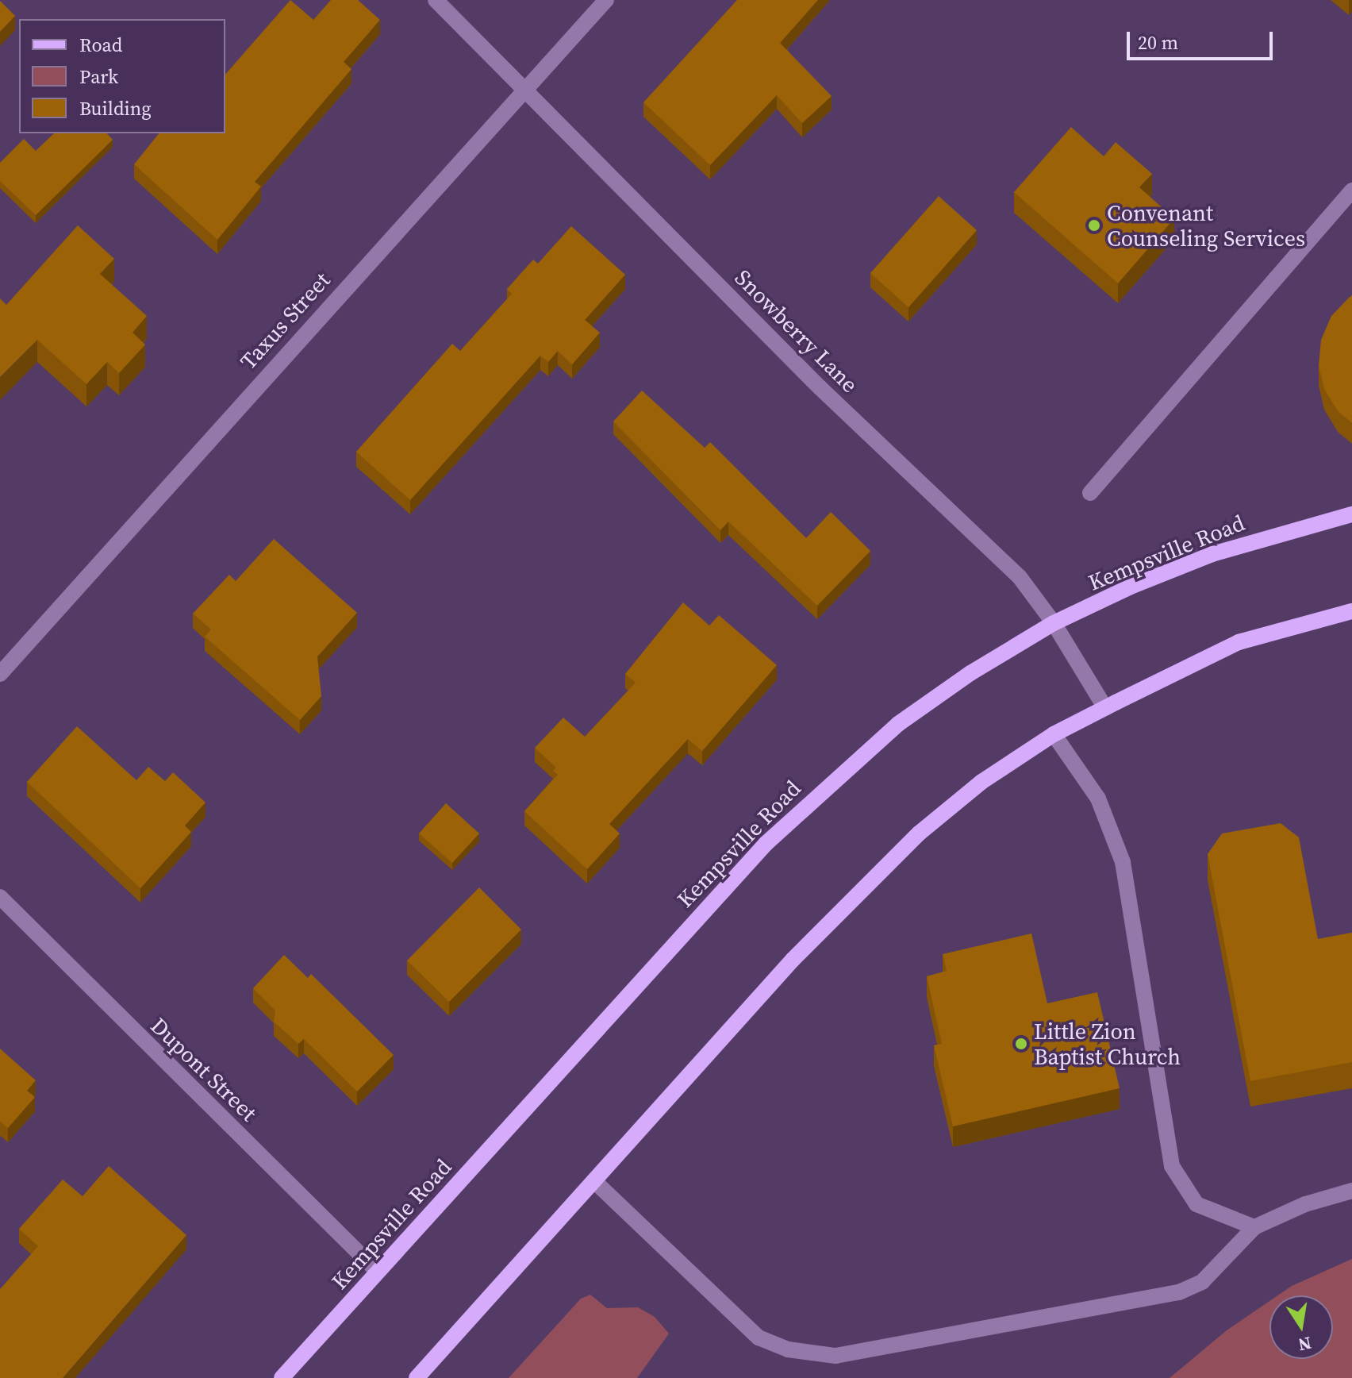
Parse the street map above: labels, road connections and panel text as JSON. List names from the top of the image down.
{
  "streets": {
    "main road": ["Kempsville Road"],
    "street": ["Taxus Street", "Snowberry Lane", "Dupont Street"]
  },
  "crossings": [
    ["Taxus Street", "Snowberry Lane"],
    ["Snowberry Lane", "Kempsville Road"],
    ["Kempsville Road", "Dupont Street"]
  ],
  "places": ["Convenant Counseling Services", "Little Zion Baptist Church"],
  "legend": ["Road", "Park", "Building"],
  "scale_bar": "20 m",
  "north": "bottom"
}
